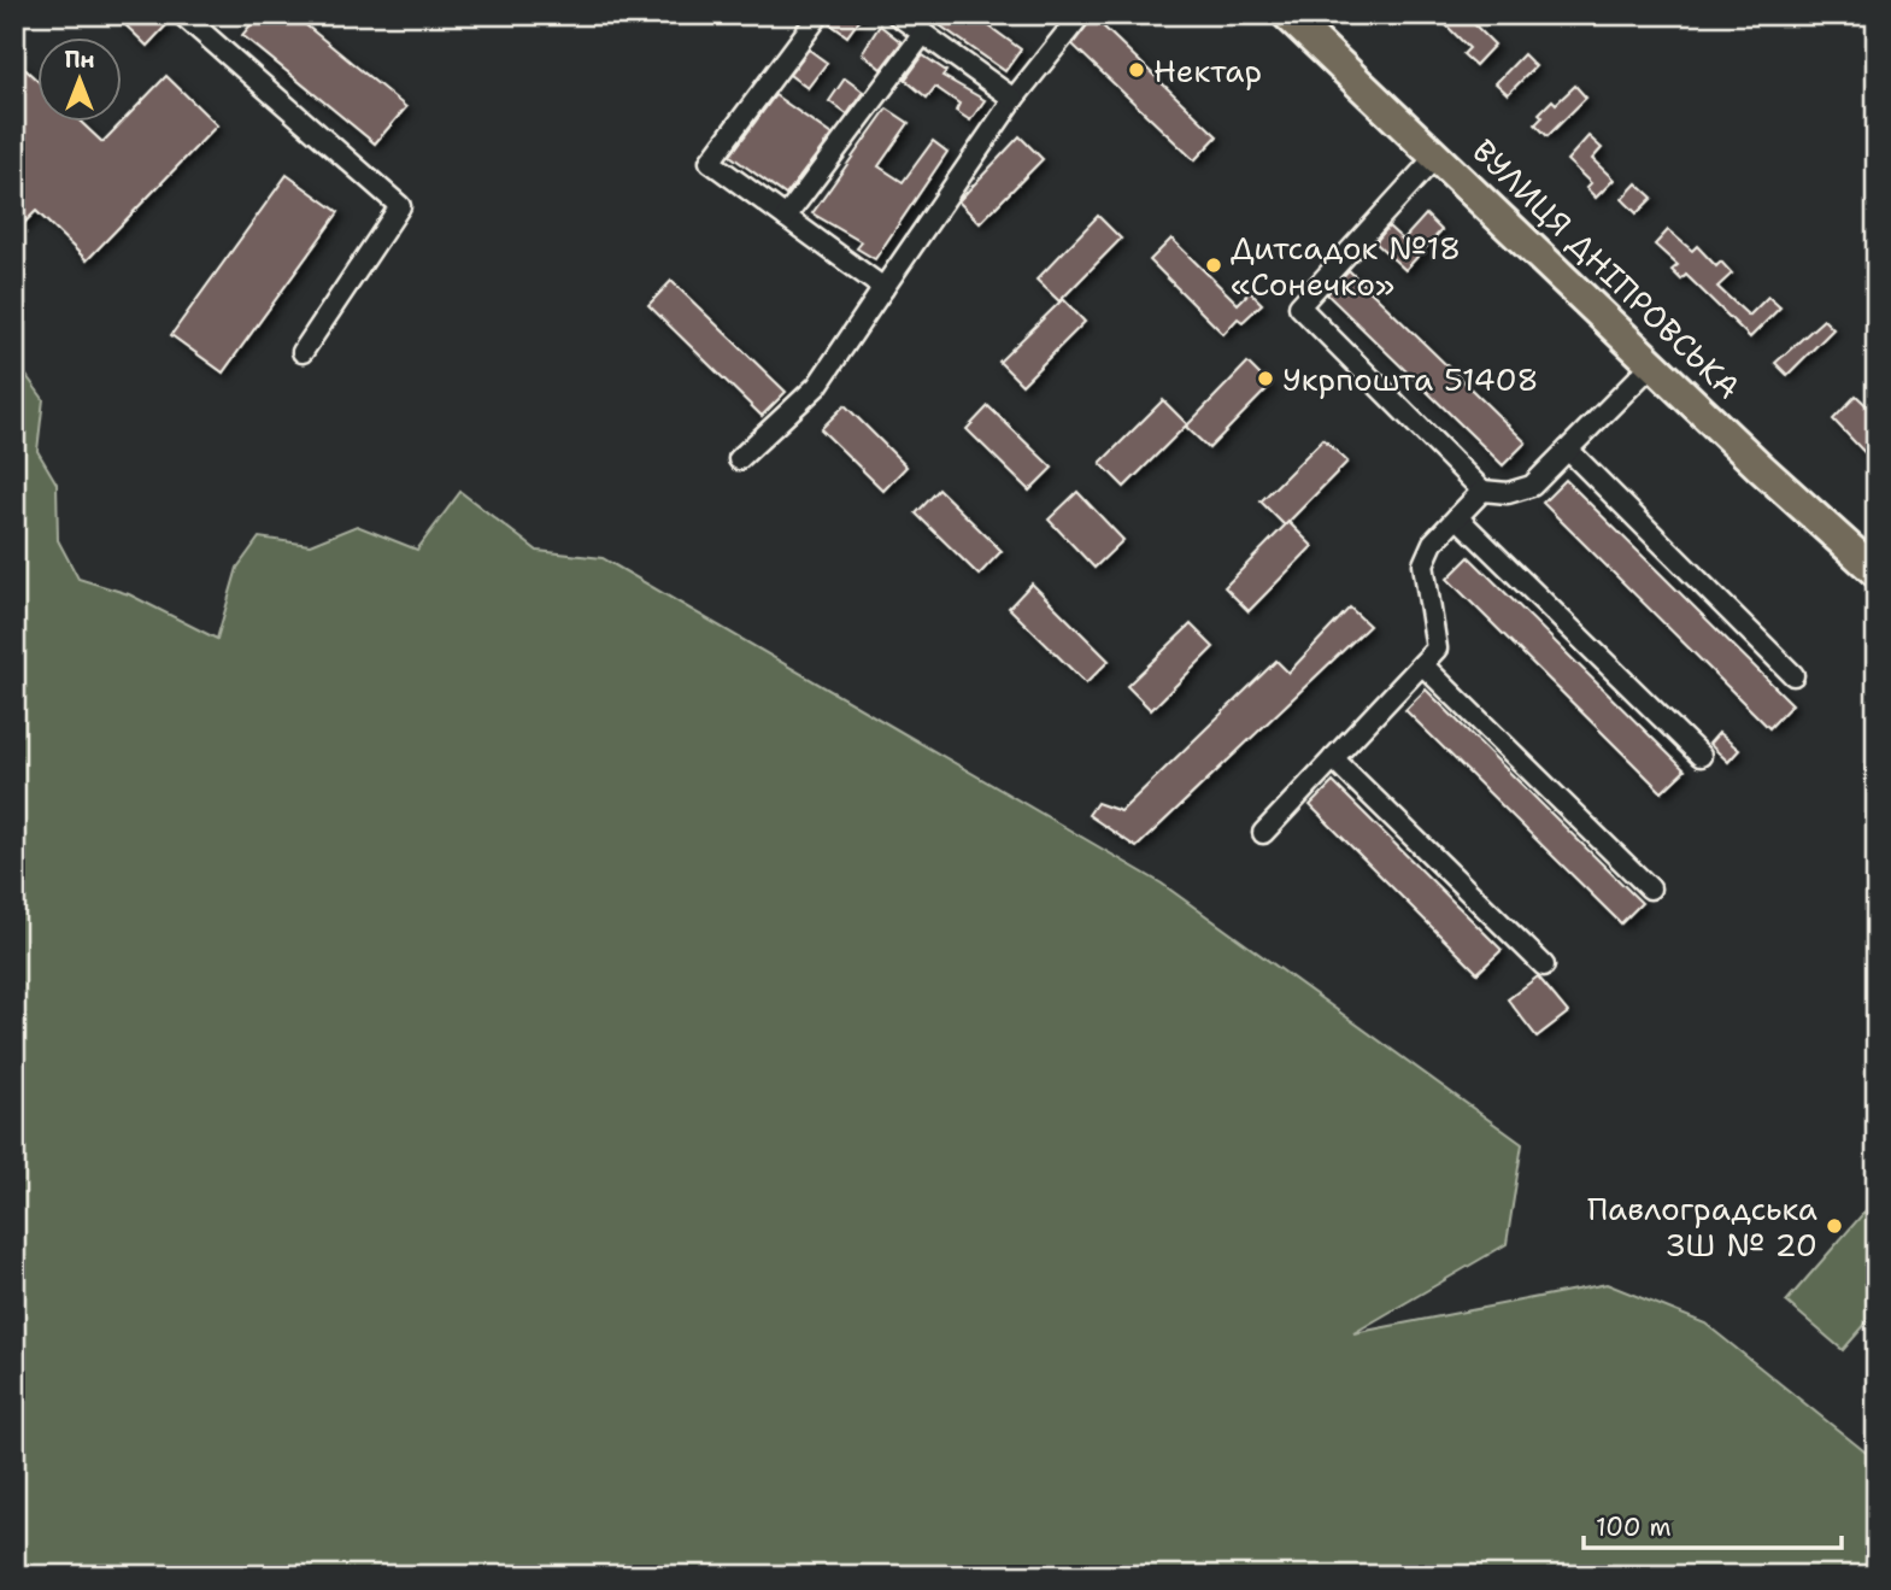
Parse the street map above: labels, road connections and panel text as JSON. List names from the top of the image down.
{
  "streets": {
    "highway": ["ВУЛИЦЯ ДНІПРОВСЬКА"]
  },
  "places": [
    "Нектар",
    "Дитсадок №18 «Сонечко»",
    "Укрпошта 51408",
    "Павлоградська ЗШ № 20"
  ],
  "scale_bar": "100 m",
  "north": "top"
}
